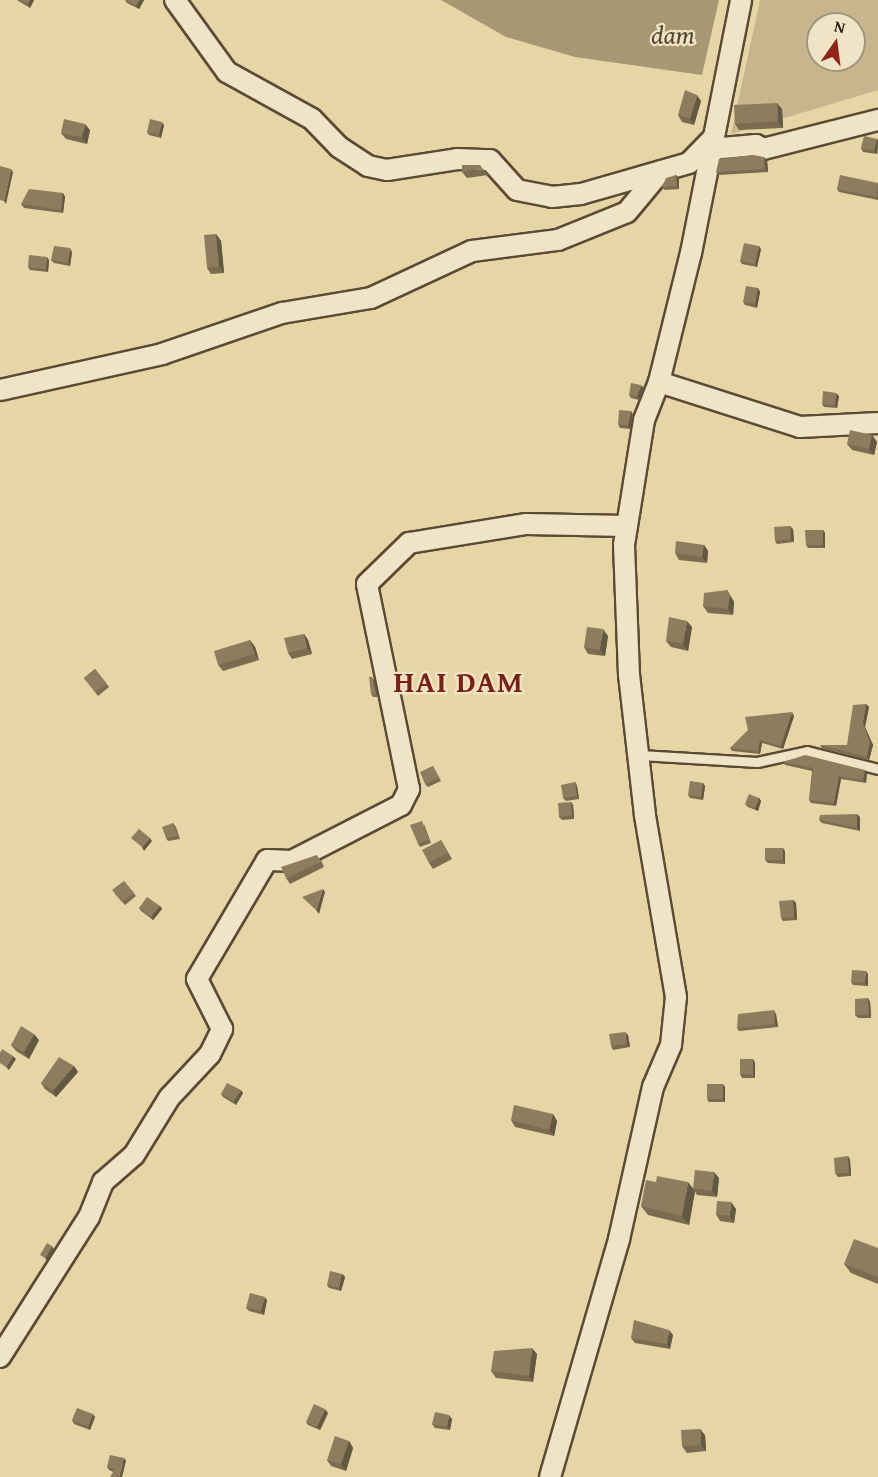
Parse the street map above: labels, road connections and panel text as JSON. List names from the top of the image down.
{
  "districts": ["HAI DAM"],
  "water": ["dam"],
  "north": "top"
}
